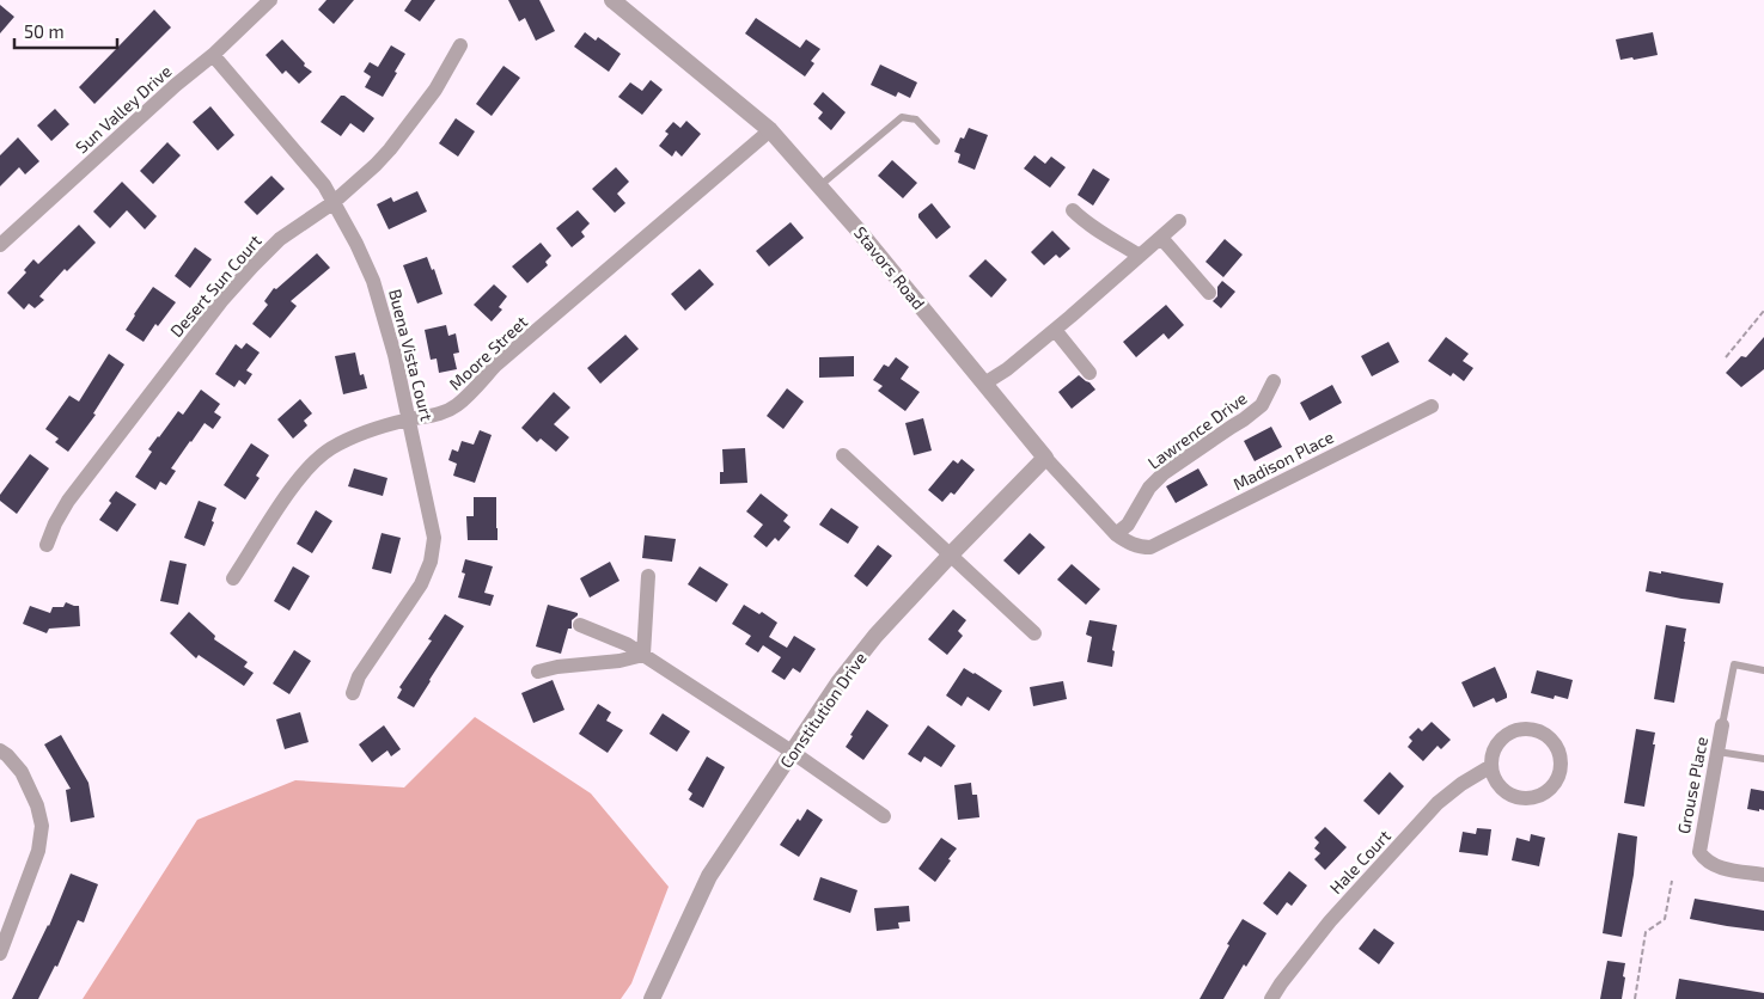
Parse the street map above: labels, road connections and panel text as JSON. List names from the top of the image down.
{
  "streets": {
    "street": [
      "Sun Valley Drive",
      "Stavors Road",
      "Desert Sun Court",
      "Moore Street",
      "Buena Vista Court",
      "Lawrence Drive",
      "Madison Place",
      "Constitution Drive",
      "Grouse Place",
      "Hale Court"
    ]
  },
  "crossings": [
    ["Sun Valley Drive", "Buena Vista Court"],
    ["Stavors Road", "Moore Street"],
    ["Stavors Road", "Lawrence Drive"],
    ["Stavors Road", "Madison Place"],
    ["Stavors Road", "Constitution Drive"],
    ["Desert Sun Court", "Buena Vista Court"],
    ["Moore Street", "Buena Vista Court"]
  ],
  "scale_bar": "50 m"
}
